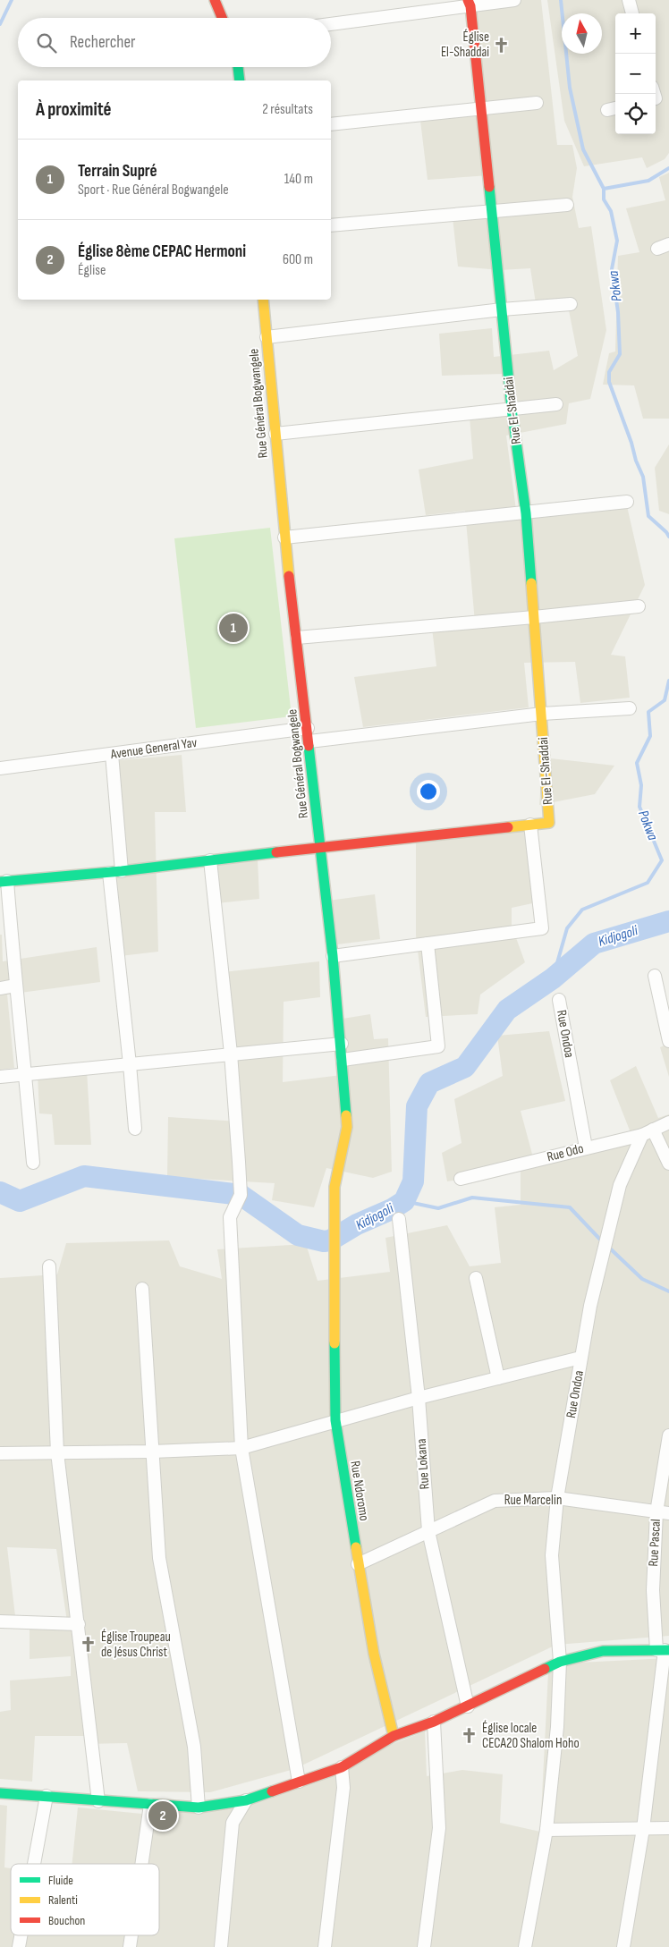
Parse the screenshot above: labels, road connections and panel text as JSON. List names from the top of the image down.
{
  "streets": {
    "street": [
      "Rue Général Bogwangele",
      "Rue El-Shaddai",
      "Avenue General Yav",
      "Rue Ondoa",
      "Rue Odo",
      "Rue Lokana",
      "Rue Ndoromo",
      "Rue Marcelin",
      "Rue Pascal"
    ]
  },
  "crossings": [
    ["Rue Général Bogwangele", "Avenue General Yav"],
    ["Rue Général Bogwangele", "Rue Ndoromo"],
    ["Rue Ondoa", "Rue Odo"],
    ["Rue Ondoa", "Rue Marcelin"],
    ["Rue Lokana", "Rue Marcelin"],
    ["Rue Ndoromo", "Rue Marcelin"],
    ["Rue Marcelin", "Rue Pascal"]
  ],
  "water": ["Pokwa", "Kidjogoli"],
  "places": {
    "church": ["Église El-Shaddai", "Église Troupeau de Jésus Christ", "Église locale CECA20 Shalom Hoho"]
  },
  "legend": ["Fluide", "Ralenti", "Bouchon"],
  "north": "top",
  "page": {
    "map_buttons": ["+", "−"],
    "search": "Rechercher",
    "heading": ["À proximité", "2 résultats"],
    "list": [
      {
        "mark": "1",
        "name": "Terrain Supré",
        "note": "Sport · Rue Général Bogwangele",
        "value": "140 m"
      },
      {
        "mark": "2",
        "name": "Église 8ème CEPAC Hermoni",
        "note": "Église",
        "value": "600 m"
      }
    ],
    "pins": ["1", "2"]
  }
}
